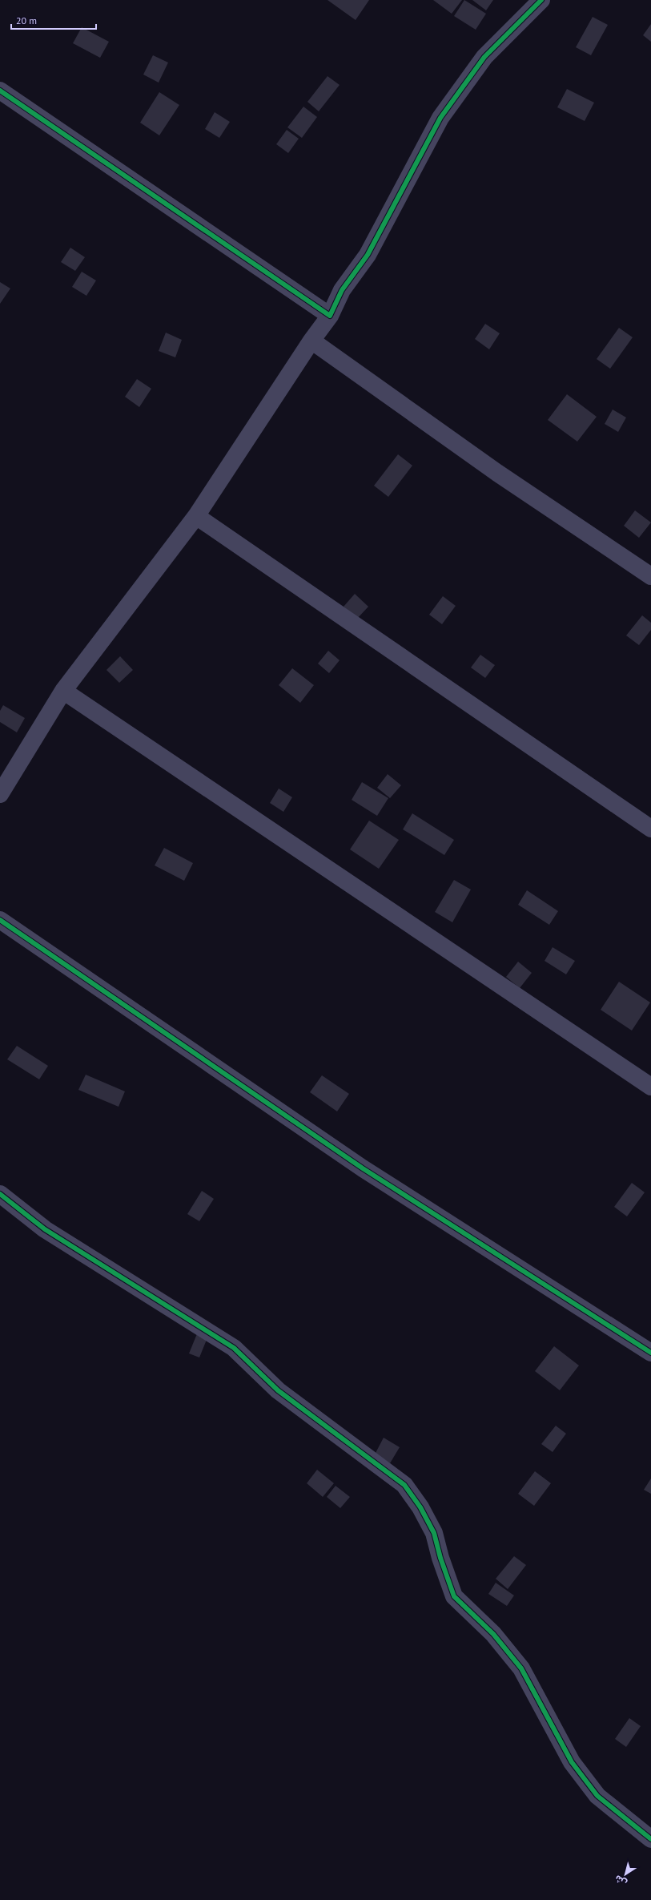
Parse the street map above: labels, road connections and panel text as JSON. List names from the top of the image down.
{
  "scale_bar": "20 m",
  "north": "bottom left"
}
